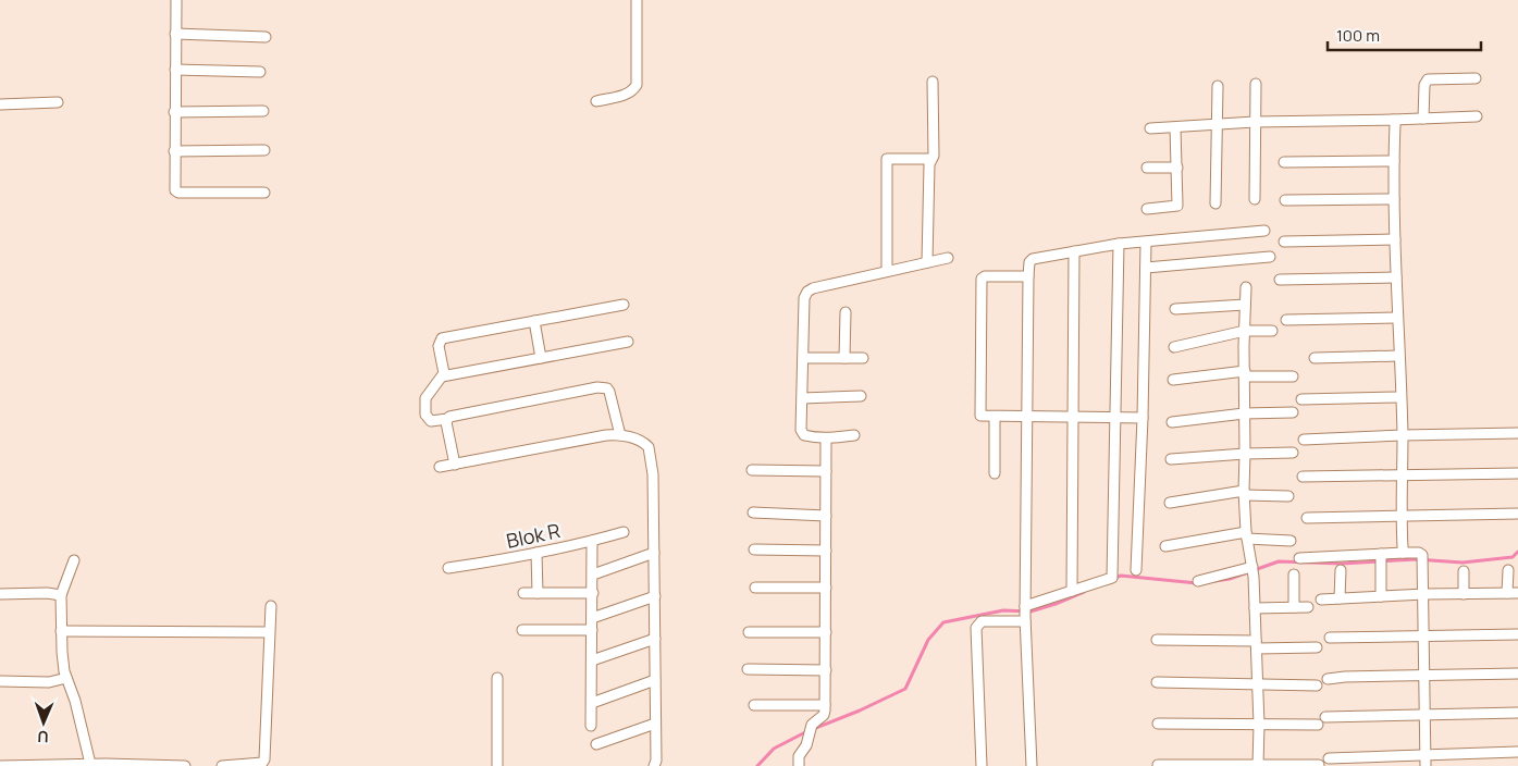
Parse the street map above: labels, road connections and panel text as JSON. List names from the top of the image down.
{
  "streets": {
    "street": ["Blok R"]
  },
  "scale_bar": "100 m",
  "north": "bottom"
}
